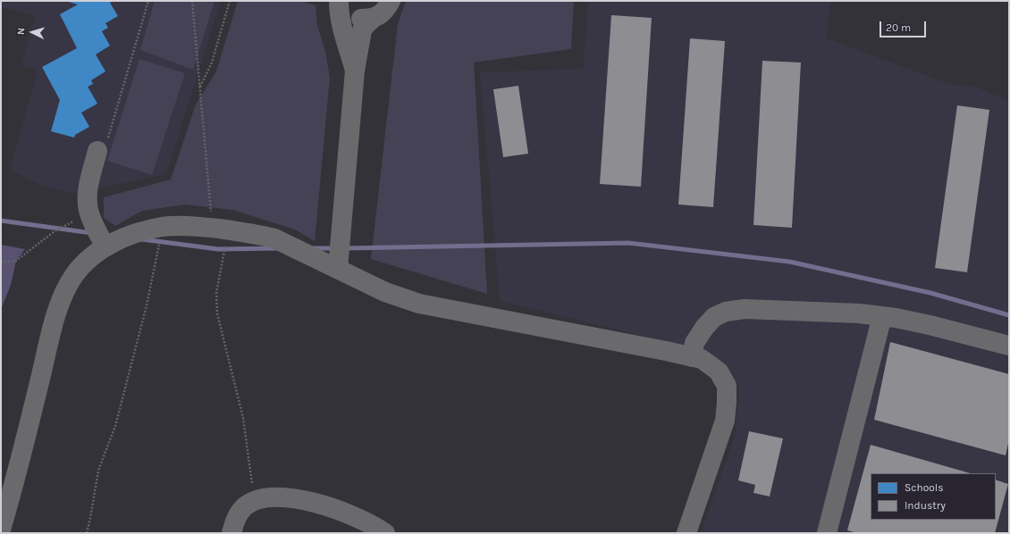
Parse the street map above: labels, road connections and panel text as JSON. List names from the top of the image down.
{
  "legend": ["Schools", "Industry"],
  "scale_bar": "20 m",
  "north": "left"
}
